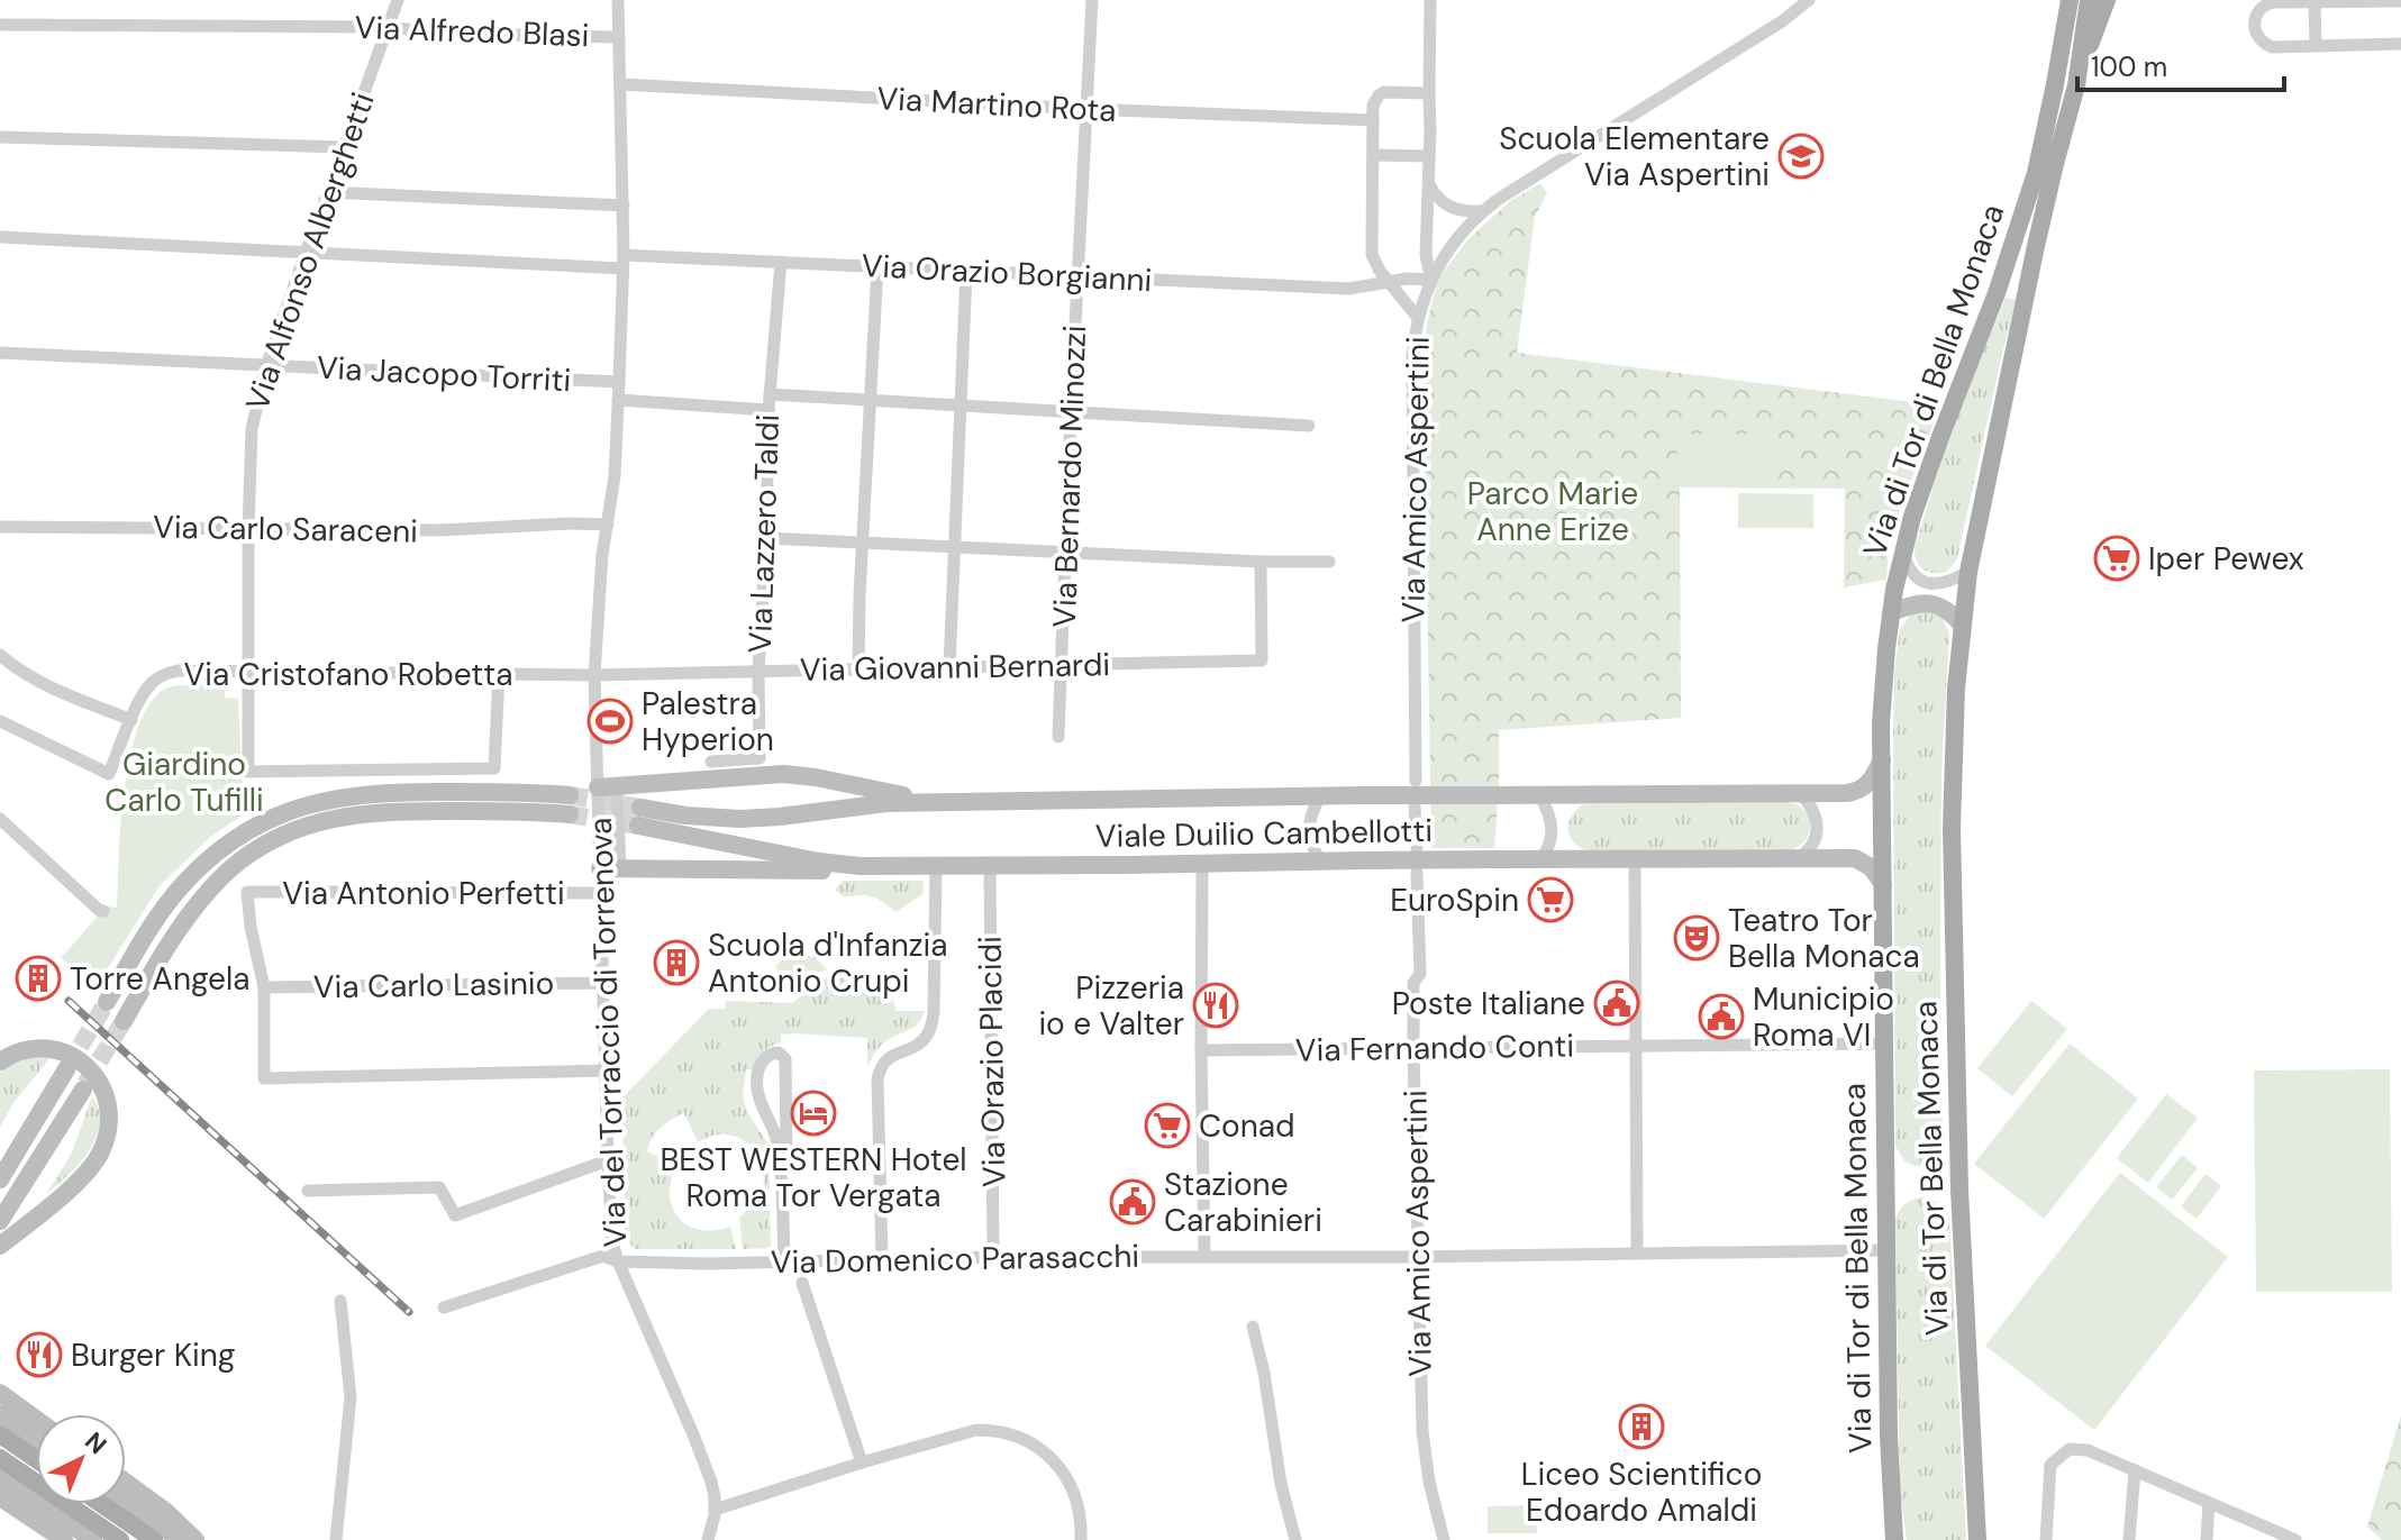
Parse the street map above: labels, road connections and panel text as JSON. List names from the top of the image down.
{
  "streets": {
    "main road": ["Via di Tor di Bella Monaca", "Viale Duilio Cambellotti", "Via di Tor Bella Monaca"],
    "street": [
      "Via Alfredo Blasi",
      "Via Martino Rota",
      "Via Alfonso Alberghetti",
      "Via Orazio Borgianni",
      "Via Jacopo Torriti",
      "Via Bernardo Minozzi",
      "Via Amico Aspertini",
      "Via Carlo Saraceni",
      "Via Lazzero Taldi",
      "Via Giovanni Bernardi",
      "Via Cristofano Robetta",
      "Via Antonio Perfetti",
      "Via Carlo Lasinio",
      "Via del Torraccio di Torrenova",
      "Via Fernando Conti",
      "Via Orazio Placidi",
      "Via Domenico Parasacchi"
    ]
  },
  "crossings": [
    ["Via Alfredo Blasi", "Via Alfonso Alberghetti"],
    ["Via Martino Rota", "Via Bernardo Minozzi"],
    ["Via Alfonso Alberghetti", "Via Orazio Borgianni"],
    ["Via Alfonso Alberghetti", "Via Jacopo Torriti"],
    ["Via Alfonso Alberghetti", "Via Carlo Saraceni"],
    ["Via Alfonso Alberghetti", "Via Cristofano Robetta"],
    ["Via Orazio Borgianni", "Via Bernardo Minozzi"],
    ["Via Orazio Borgianni", "Via Amico Aspertini"],
    ["Via Orazio Borgianni", "Via Lazzero Taldi"],
    ["Via di Tor di Bella Monaca", "Viale Duilio Cambellotti"],
    ["Via di Tor di Bella Monaca", "Via Fernando Conti"],
    ["Via di Tor di Bella Monaca", "Via Domenico Parasacchi"],
    ["Via Bernardo Minozzi", "Via Giovanni Bernardi"],
    ["Via Amico Aspertini", "Via Fernando Conti"],
    ["Via Amico Aspertini", "Via Domenico Parasacchi"],
    ["Via Carlo Saraceni", "Via del Torraccio di Torrenova"],
    ["Via Lazzero Taldi", "Via Giovanni Bernardi"],
    ["Via Giovanni Bernardi", "Via Cristofano Robetta"],
    ["Via Giovanni Bernardi", "Via del Torraccio di Torrenova"],
    ["Via Cristofano Robetta", "Via del Torraccio di Torrenova"],
    ["Viale Duilio Cambellotti", "Via Orazio Placidi"],
    ["Via Antonio Perfetti", "Via Carlo Lasinio"],
    ["Via Antonio Perfetti", "Via del Torraccio di Torrenova"],
    ["Via Carlo Lasinio", "Via del Torraccio di Torrenova"],
    ["Via del Torraccio di Torrenova", "Via Domenico Parasacchi"],
    ["Via Orazio Placidi", "Via Domenico Parasacchi"]
  ],
  "parks": ["Parco Marie Anne Erize", "Giardino Carlo Tufilli"],
  "places": {
    "school or university": ["Scuola Elementare Via Aspertini"],
    "supermarket": ["Iper Pewex", "EuroSpin", "Conad"],
    "sports": ["Palestra Hyperion"],
    "theatre": ["Teatro Tor Bella Monaca"],
    "building": ["Scuola d'Infanzia Antonio Crupi", "Torre Angela", "Liceo Scientifico Edoardo Amaldi"],
    "public building": ["Poste Italiane", "Municipio Roma VI", "Stazione Carabinieri"],
    "restaurant": ["Pizzeria io e Valter", "Burger King"],
    "hotel": ["BEST WESTERN Hotel Roma Tor Vergata"]
  },
  "scale_bar": "100 m",
  "north": "top right"
}
